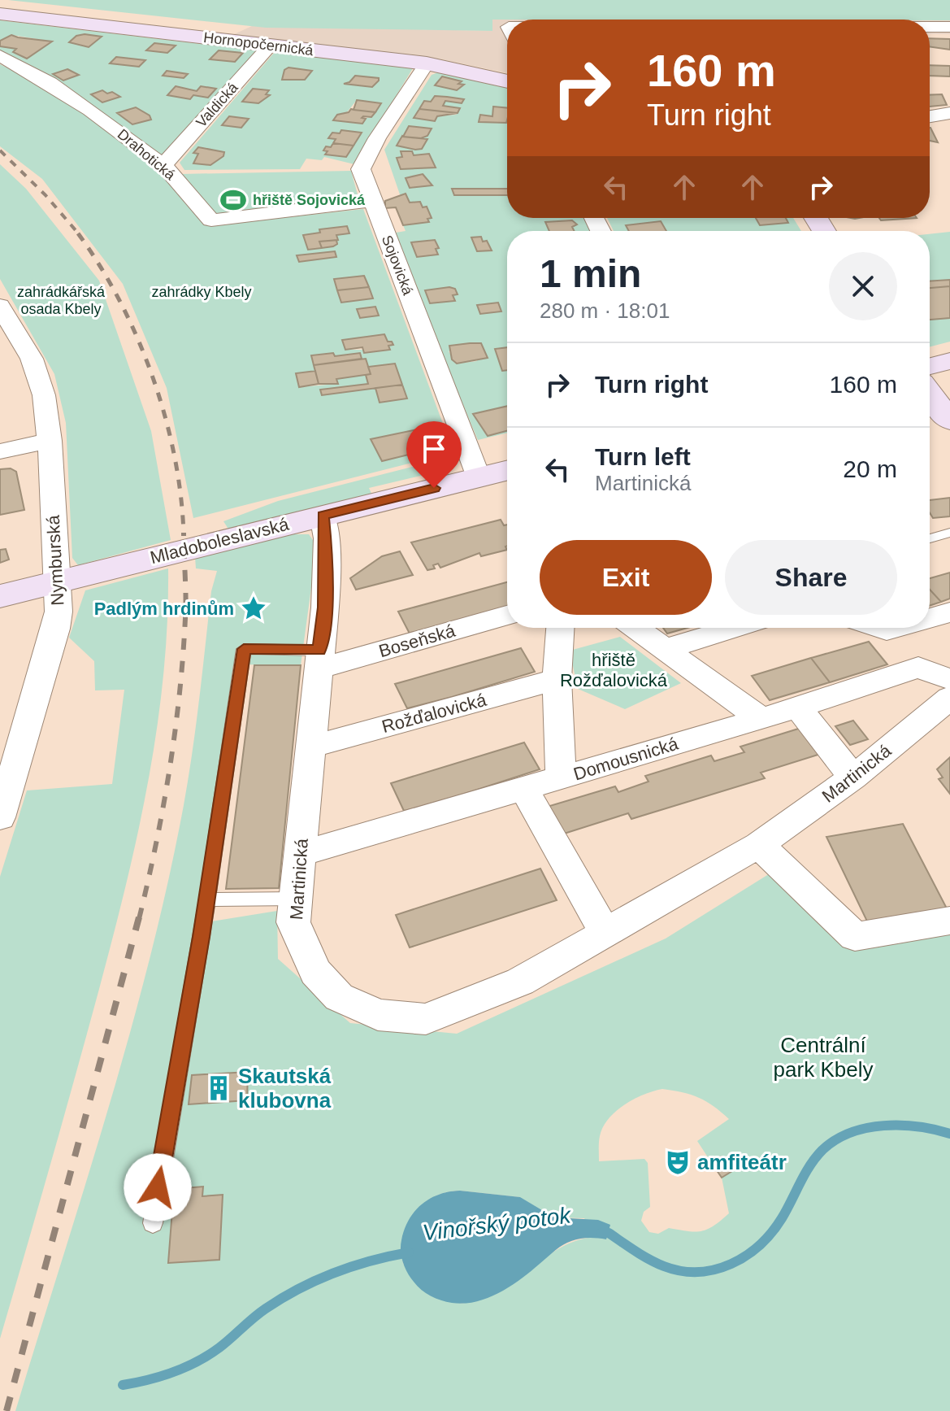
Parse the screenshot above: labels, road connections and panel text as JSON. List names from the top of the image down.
{
  "streets": {
    "street": [
      "Hornopočernická",
      "Valdická",
      "Drahotická",
      "Sojovická",
      "Mladoboleslavská",
      "Nymburská",
      "Boseňská",
      "Rožďalovická",
      "Domousnická",
      "Martinická"
    ]
  },
  "crossings": [
    ["Hornopočernická", "Valdická"],
    ["Hornopočernická", "Sojovická"],
    ["Valdická", "Drahotická"],
    ["Drahotická", "Sojovická"],
    ["Sojovická", "Mladoboleslavská"],
    ["Mladoboleslavská", "Nymburská"],
    ["Mladoboleslavská", "Martinická"],
    ["Boseňská", "Martinická"],
    ["Rožďalovická", "Martinická"],
    ["Domousnická", "Martinická"]
  ],
  "water": ["Vinořský potok"],
  "parks": [
    "zahrádkářská osada Kbely",
    "zahrádky Kbely",
    "hřiště Rožďalovická",
    "Centrální park Kbely"
  ],
  "places": {
    "sports": ["hřiště Sojovická"],
    "place": ["Padlým hrdinům"],
    "building": ["Skautská klubovna"],
    "theatre": ["amfiteátr"]
  },
  "page": {
    "turn": ["160 m", "Turn right"],
    "heading": ["1 min", "280 m · 18:01"],
    "list": [
      {
        "name": "Turn right",
        "value": "160 m"
      },
      {
        "name": "Turn left",
        "note": "Martinická",
        "value": "20 m"
      }
    ],
    "buttons": ["Exit", "Share"]
  }
}
